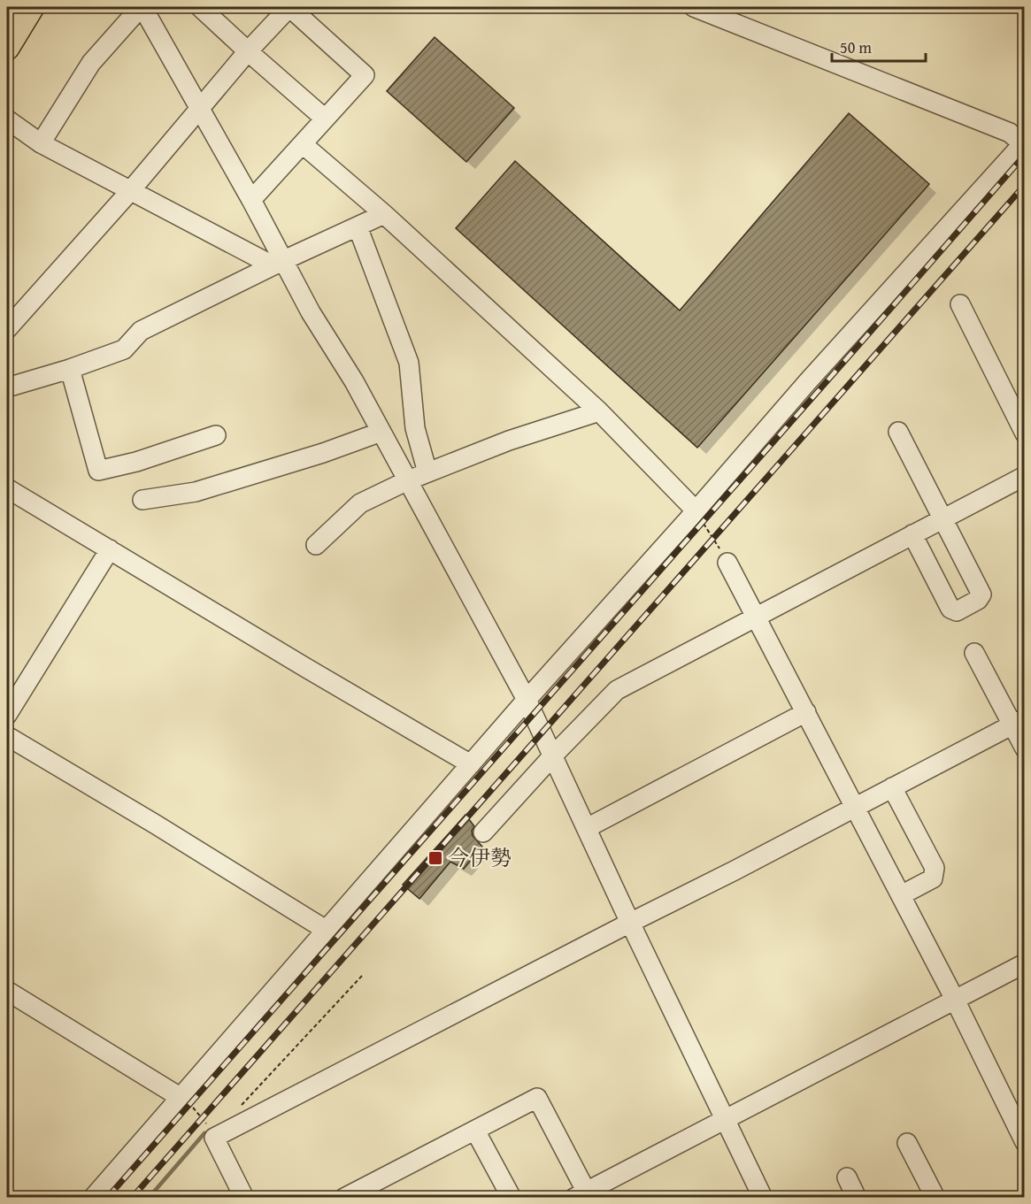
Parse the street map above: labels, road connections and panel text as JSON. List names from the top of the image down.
{
  "places": {
    "transit": ["今伊勢"]
  },
  "scale_bar": "50 m"
}
